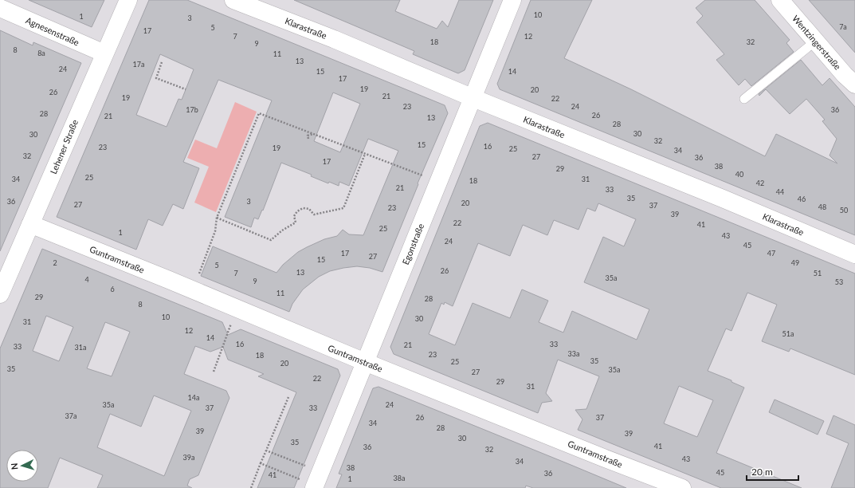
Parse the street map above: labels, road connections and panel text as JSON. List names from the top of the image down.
{
  "streets": {
    "street": [
      "Klarastraße",
      "Agnesenstraße",
      "Wentzingerstraße",
      "Lehener Straße",
      "Egonstraße",
      "Guntramstraße"
    ]
  },
  "crossings": [
    ["Klarastraße", "Egonstraße"],
    ["Agnesenstraße", "Lehener Straße"],
    ["Lehener Straße", "Guntramstraße"],
    ["Egonstraße", "Guntramstraße"]
  ],
  "house_numbers": [
    "10",
    "1",
    "3",
    "7a",
    "5",
    "17",
    "7",
    "12",
    "18",
    "32",
    "9",
    "8",
    "8a",
    "11",
    "13",
    "17a",
    "24",
    "15",
    "14",
    "17",
    "19",
    "20",
    "26",
    "21",
    "19",
    "22",
    "23",
    "24",
    "17b",
    "36",
    "28",
    "26",
    "21",
    "13",
    "28",
    "30",
    "30",
    "32",
    "15",
    "16",
    "23",
    "19",
    "25",
    "34",
    "32",
    "27",
    "36",
    "17",
    "38",
    "29",
    "40",
    "25",
    "34",
    "31",
    "18",
    "42",
    "21",
    "33",
    "44",
    "35",
    "46",
    "36",
    "3",
    "20",
    "27",
    "37",
    "48",
    "23",
    "50",
    "39",
    "22",
    "41",
    "25",
    "1",
    "43",
    "24",
    "45",
    "17",
    "47",
    "27",
    "15",
    "2",
    "49",
    "5",
    "26",
    "13",
    "7",
    "51",
    "35a",
    "4",
    "9",
    "53",
    "6",
    "11",
    "29",
    "28",
    "8",
    "10",
    "30",
    "31",
    "12",
    "51a",
    "14",
    "16",
    "33",
    "21",
    "33",
    "31a",
    "33a",
    "23",
    "18",
    "35",
    "25",
    "20",
    "35",
    "35a",
    "27",
    "22",
    "29",
    "31",
    "14a",
    "35a",
    "24",
    "37",
    "33",
    "37a",
    "26",
    "37",
    "34",
    "28",
    "39",
    "39",
    "30",
    "35",
    "41",
    "36",
    "32",
    "39a",
    "43",
    "34",
    "38",
    "45",
    "36",
    "41",
    "38a",
    "1"
  ],
  "scale_bar": "20 m",
  "north": "left"
}
